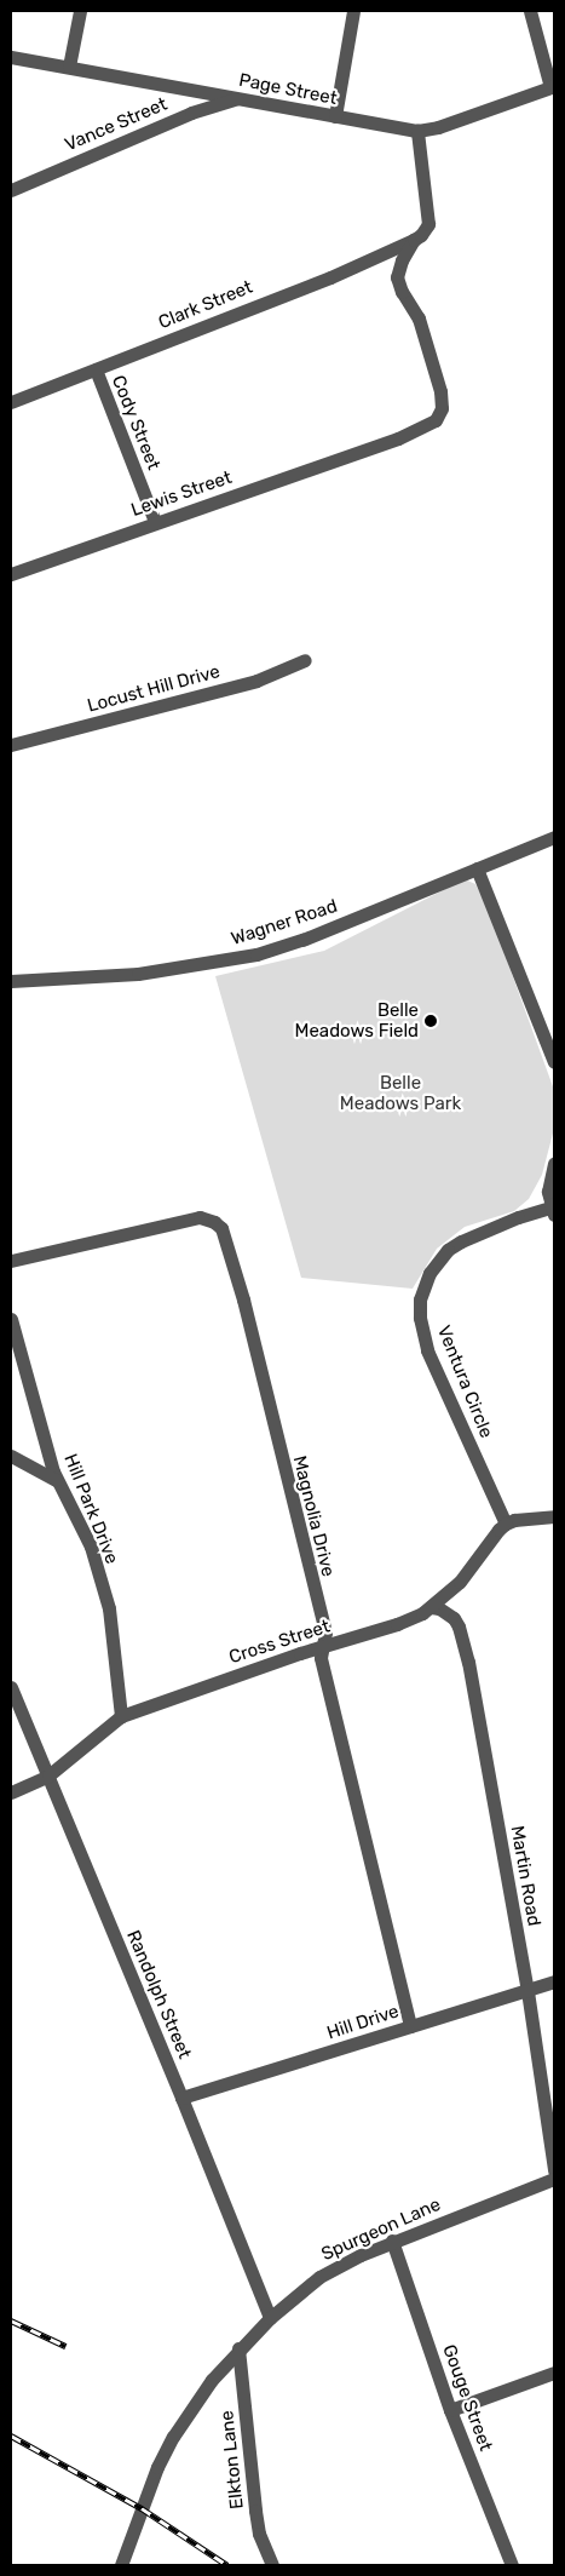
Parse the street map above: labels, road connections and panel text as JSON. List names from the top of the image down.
{
  "streets": {
    "street": [
      "Page Street",
      "Vance Street",
      "Clark Street",
      "Cody Street",
      "Lewis Street",
      "Locust Hill Drive",
      "Wagner Road",
      "Ventura Circle",
      "Hill Park Drive",
      "Magnolia Drive",
      "Cross Street",
      "Martin Road",
      "Randolph Street",
      "Hill Drive",
      "Spurgeon Lane",
      "Gouge Street",
      "Elkton Lane"
    ]
  },
  "crossings": [
    ["Page Street", "Vance Street"],
    ["Page Street", "Lewis Street"],
    ["Clark Street", "Cody Street"],
    ["Clark Street", "Lewis Street"],
    ["Cody Street", "Lewis Street"],
    ["Ventura Circle", "Cross Street"],
    ["Hill Park Drive", "Cross Street"],
    ["Magnolia Drive", "Cross Street"],
    ["Magnolia Drive", "Hill Drive"],
    ["Cross Street", "Martin Road"],
    ["Cross Street", "Randolph Street"],
    ["Martin Road", "Hill Drive"],
    ["Randolph Street", "Hill Drive"],
    ["Randolph Street", "Spurgeon Lane"],
    ["Spurgeon Lane", "Gouge Street"],
    ["Spurgeon Lane", "Elkton Lane"]
  ],
  "parks": ["Belle Meadows Park"],
  "places": ["Belle Meadows Field"]
}
